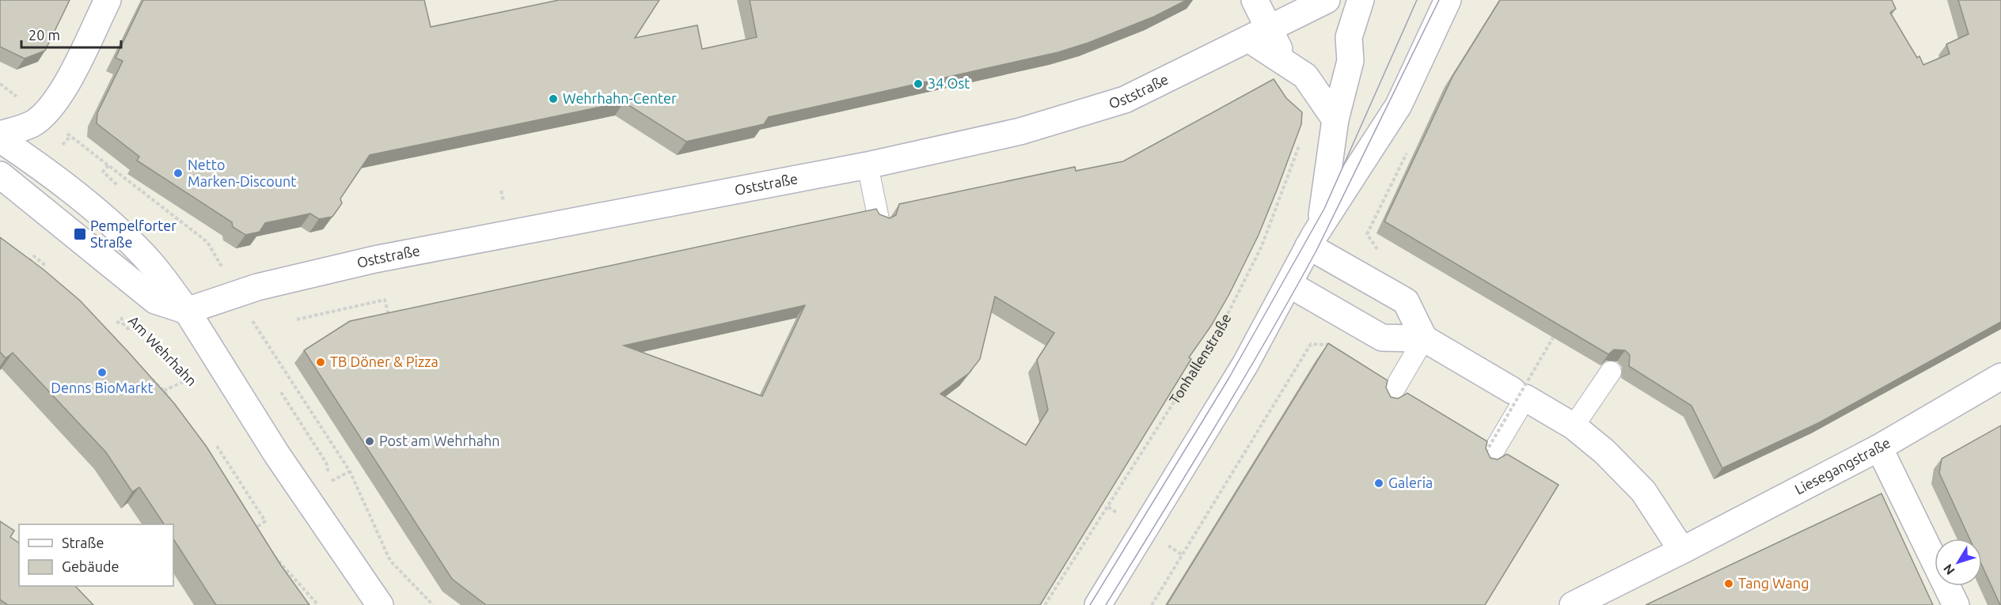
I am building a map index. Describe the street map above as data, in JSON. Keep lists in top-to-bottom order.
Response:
{
  "streets": {
    "street": ["Oststraße", "Am Wehrhahn", "Liesegangstraße"],
    "path": ["Tonhallenstraße"]
  },
  "crossings": [
    ["Oststraße", "Am Wehrhahn"]
  ],
  "places": {
    "other": [
      "34 Ost",
      "Wehrhahn-Center",
      "Netto Marken-Discount",
      "TB Döner & Pizza",
      "Denns BioMarkt",
      "Post am Wehrhahn",
      "Galeria",
      "Tang Wang"
    ],
    "transit": ["Pempelforter Straße"]
  },
  "legend": ["Straße", "Gebäude"],
  "scale_bar": "20 m",
  "north": "bottom left"
}
